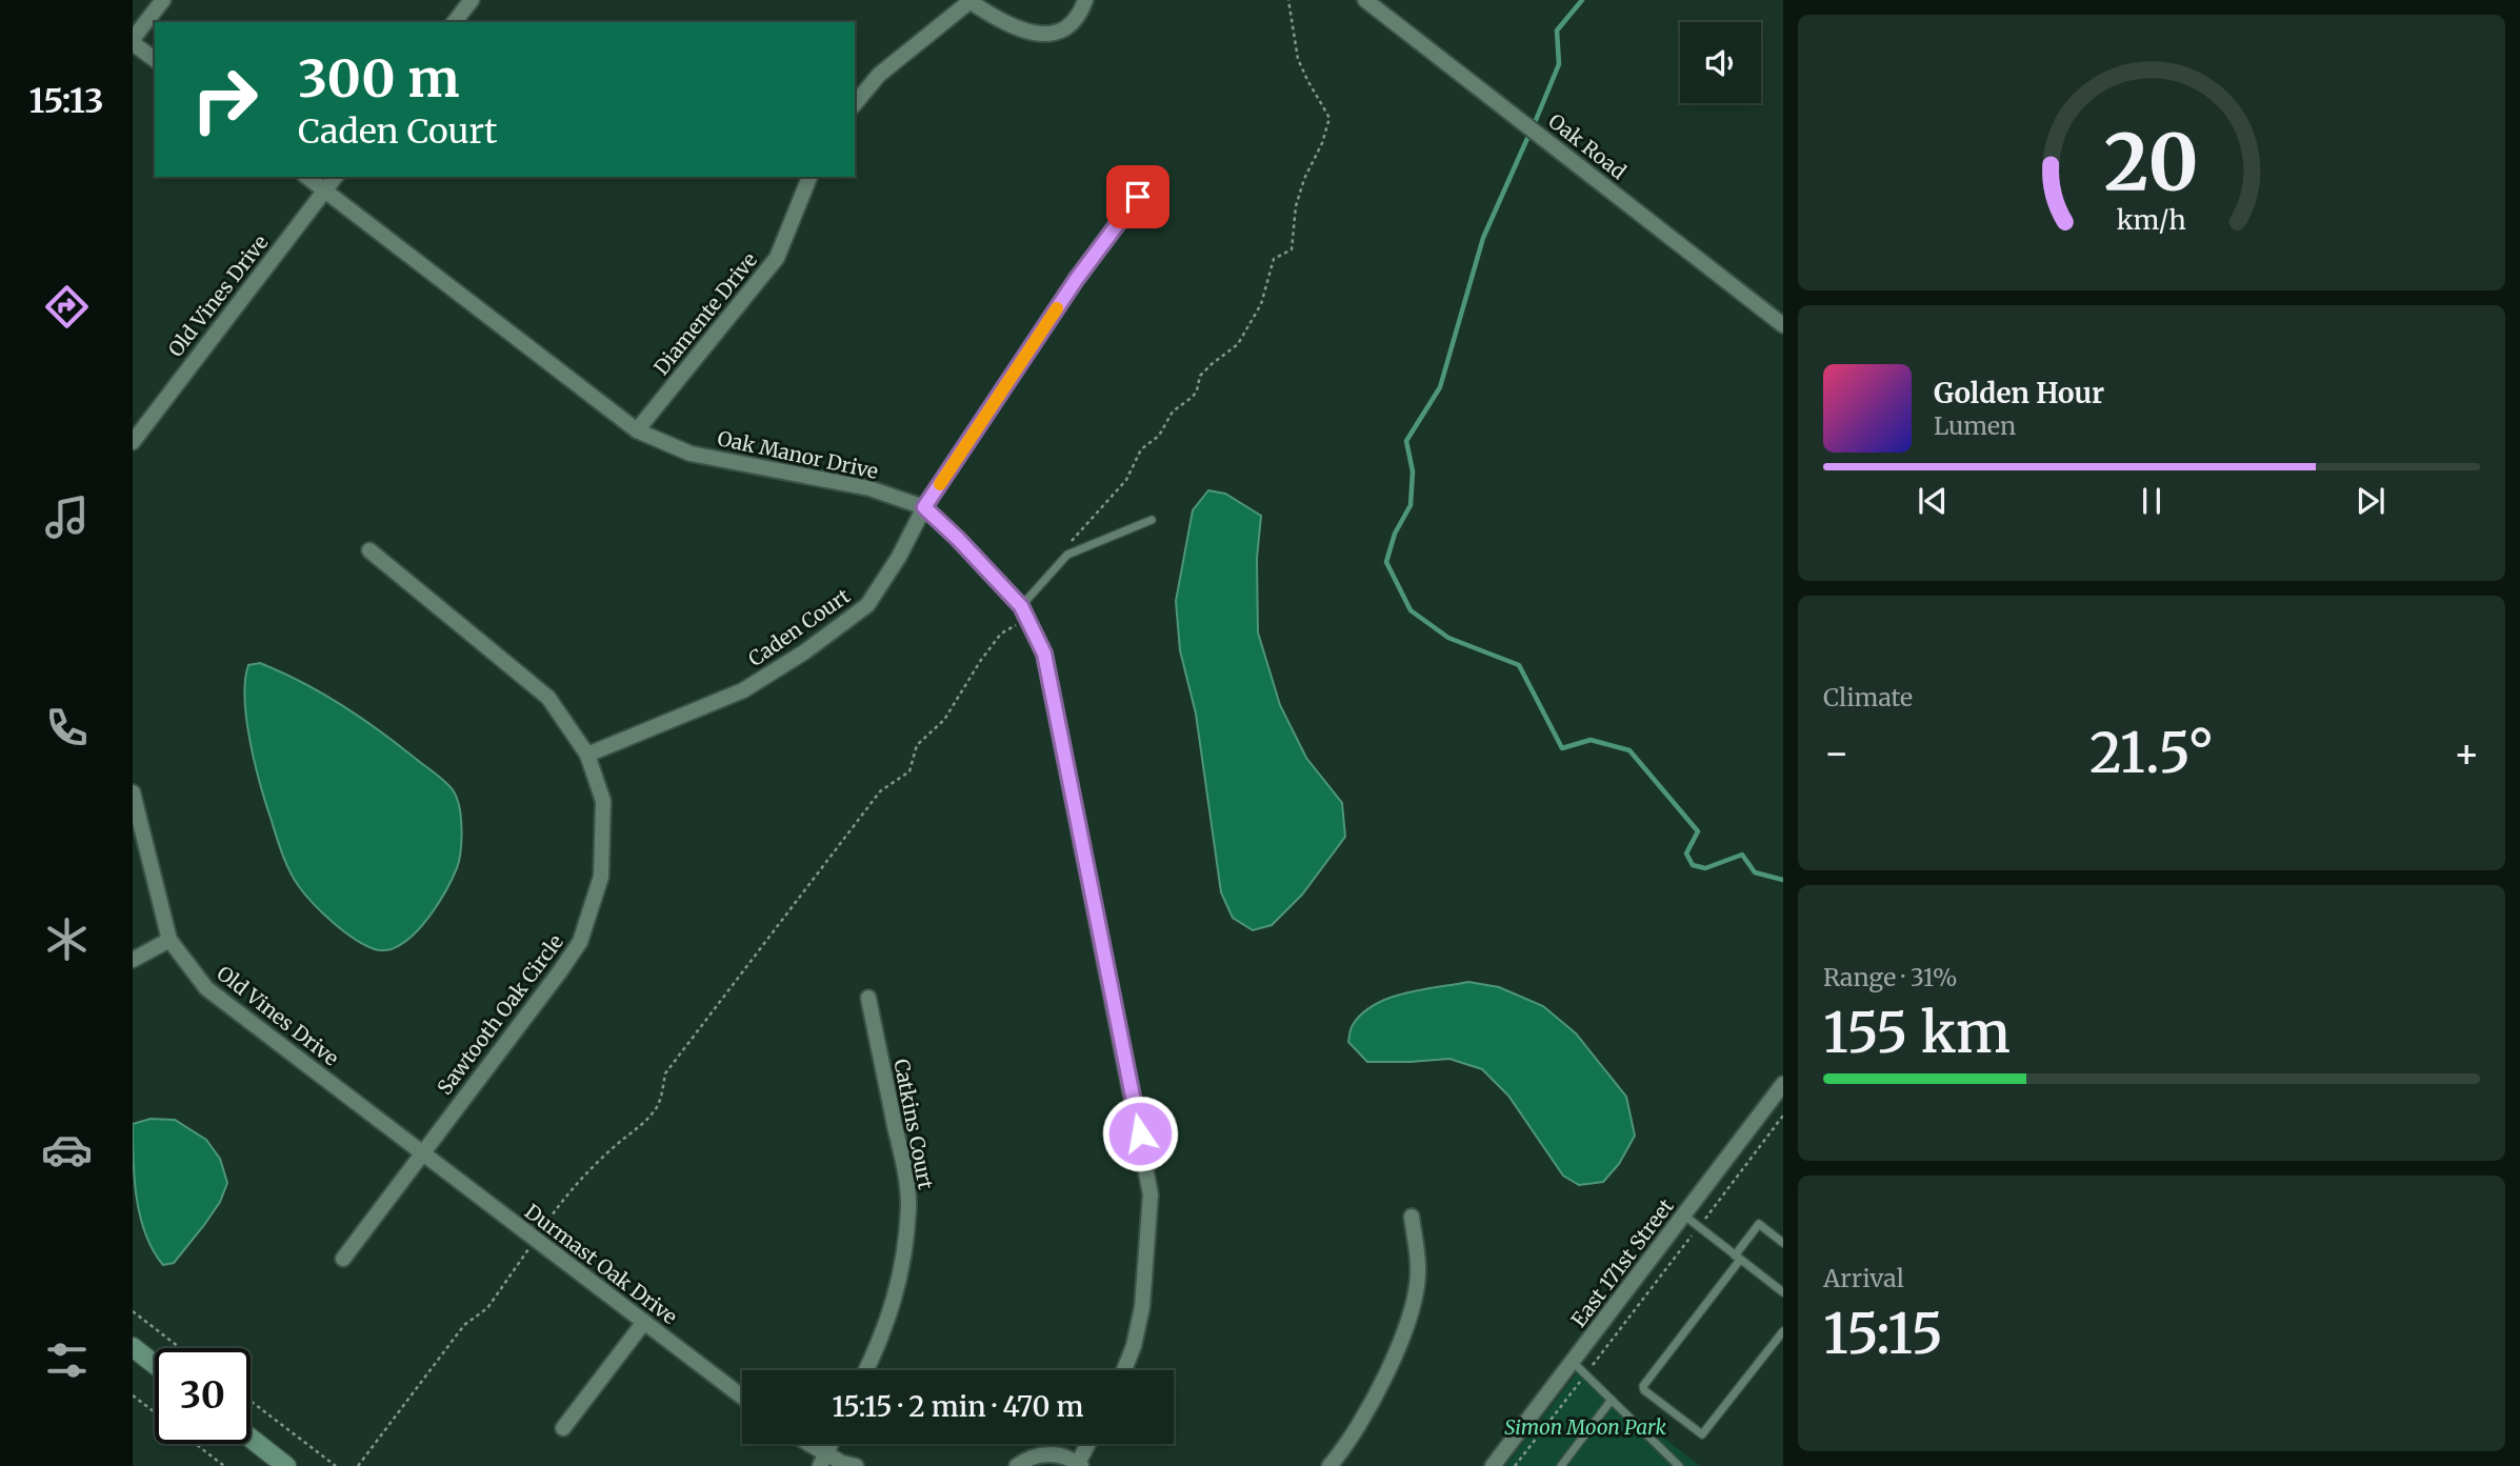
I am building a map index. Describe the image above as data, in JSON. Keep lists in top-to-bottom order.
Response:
{
  "streets": {
    "street": [
      "Oak Road",
      "Old Vines Drive",
      "Diamente Drive",
      "Oak Manor Drive",
      "Caden Court",
      "Sawtooth Oak Circle",
      "Catkins Court",
      "East 171st Street",
      "Durmast Oak Drive"
    ]
  },
  "crossings": [
    ["Old Vines Drive", "Oak Manor Drive"],
    ["Old Vines Drive", "Sawtooth Oak Circle"],
    ["Old Vines Drive", "Durmast Oak Drive"],
    ["Diamente Drive", "Oak Manor Drive"],
    ["Oak Manor Drive", "Caden Court"],
    ["Caden Court", "Sawtooth Oak Circle"],
    ["Sawtooth Oak Circle", "Durmast Oak Drive"]
  ],
  "parks": ["Simon Moon Park"],
  "page": {
    "tabs": "15:13",
    "turn": ["300 m", "Caden Court"],
    "song": ["Golden Hour", "Lumen"],
    "tile": [
      "Climate",
      ["Range · 31%", "155 km"],
      ["Arrival", "15:15"]
    ],
    "heat": ["−", "21.5°", "+"],
    "limit": "30",
    "trip": "15:15 · 2 min · 470 m",
    "gauge": ["20", "km/h"]
  }
}
